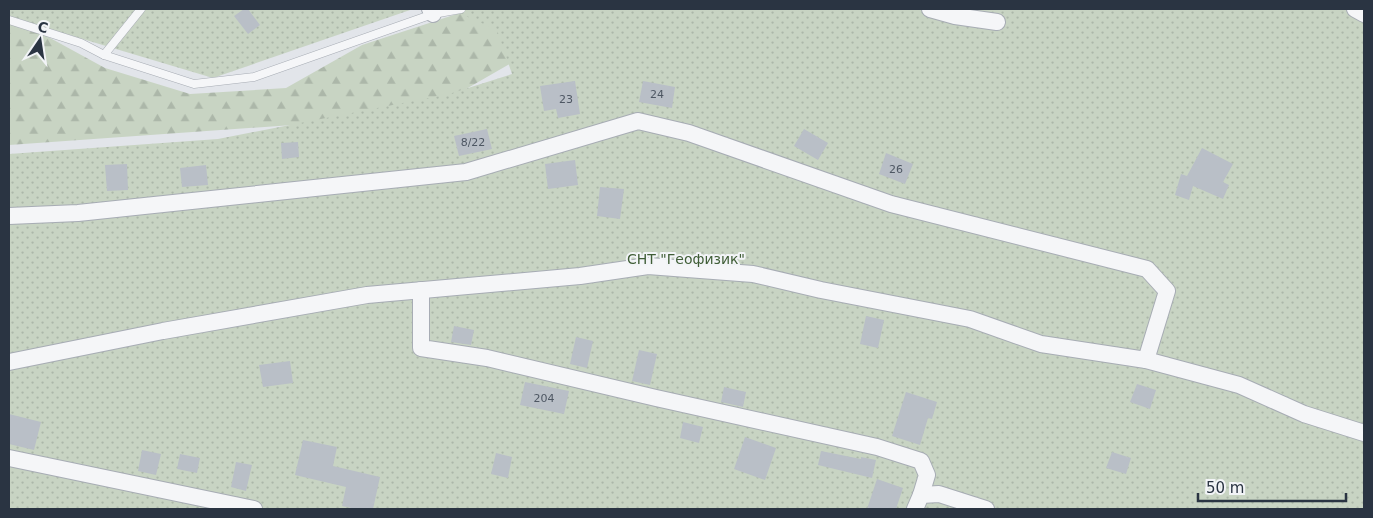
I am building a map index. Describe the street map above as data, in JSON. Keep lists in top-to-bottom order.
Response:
{
  "parks": ["СНТ \"Геофизик\""],
  "house_numbers": [
    "24",
    "23",
    "8/22",
    "26",
    "204"
  ],
  "scale_bar": "50 m",
  "north": "top"
}
